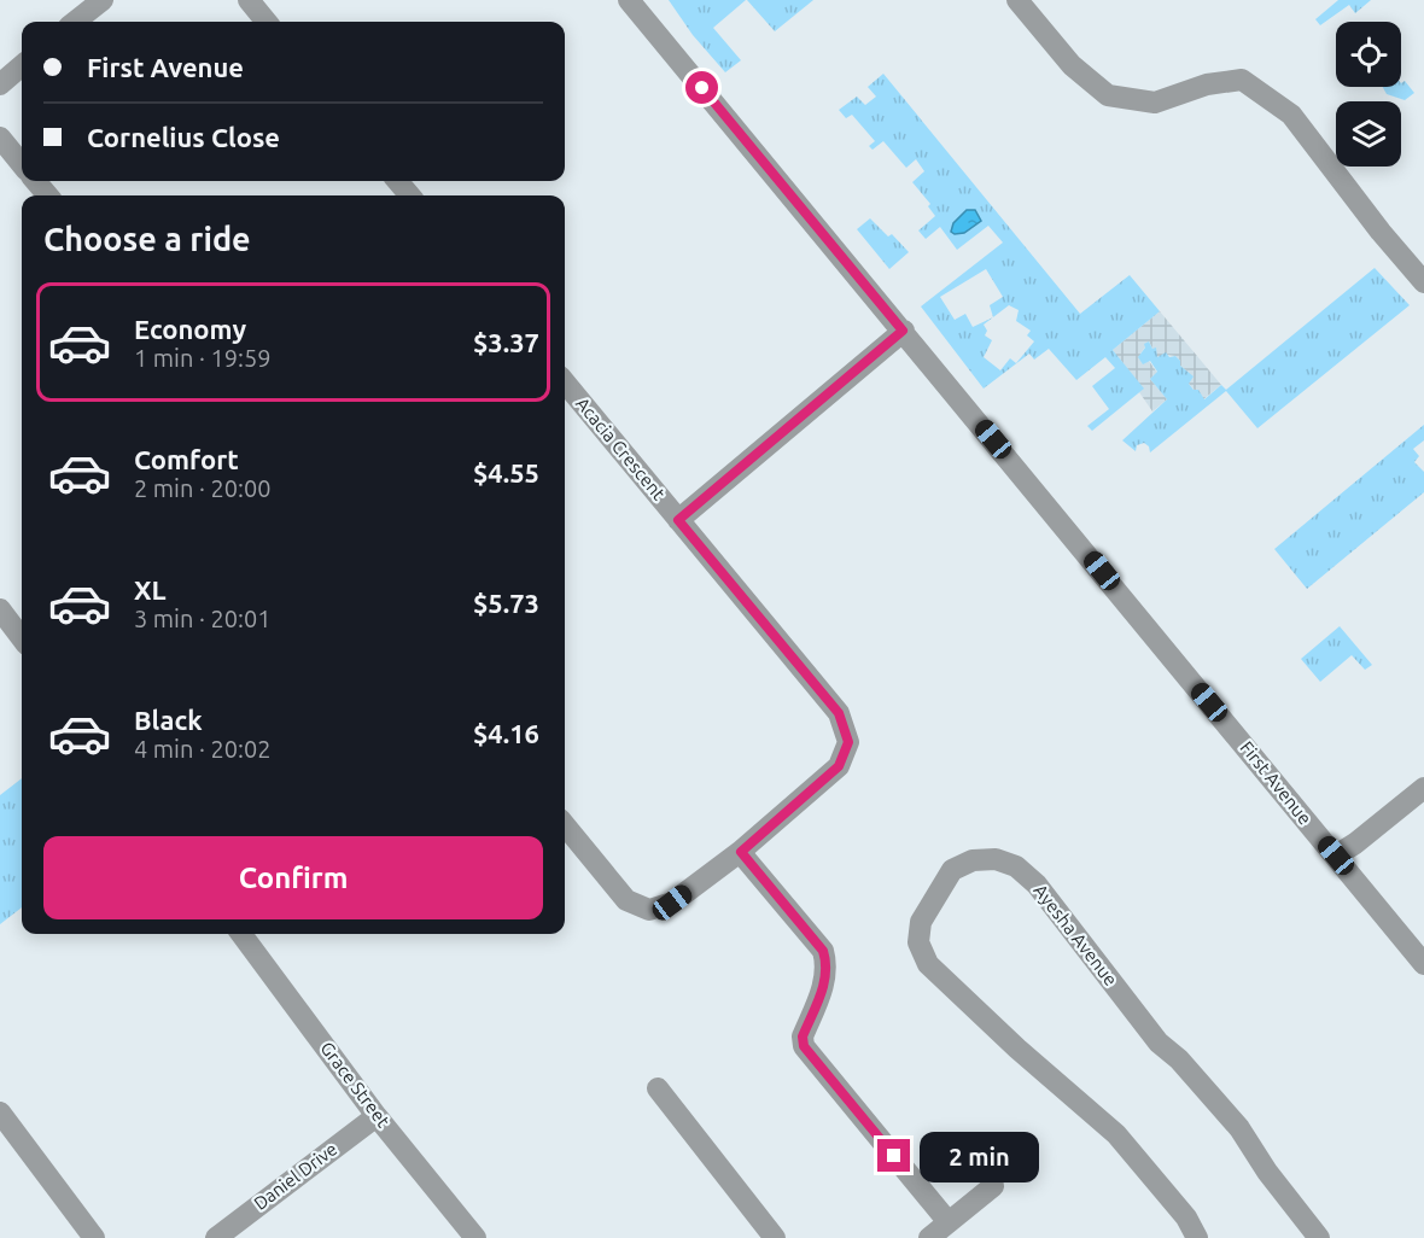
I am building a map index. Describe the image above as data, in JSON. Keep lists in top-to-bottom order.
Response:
{
  "streets": {
    "street": [
      "Acacia Crescent",
      "First Avenue",
      "Ayesha Avenue",
      "Grace Street",
      "Daniel Drive"
    ]
  },
  "crossings": [
    ["Grace Street", "Daniel Drive"]
  ],
  "page": {
    "banner": ["First Avenue", "Cornelius Close"],
    "heading": "Choose a ride",
    "list": [
      {
        "name": "Economy",
        "note": "1 min · 19:59",
        "value": "$3.37"
      },
      {
        "name": "Comfort",
        "note": "2 min · 20:00",
        "value": "$4.55"
      },
      {
        "name": "XL",
        "note": "3 min · 20:01",
        "value": "$5.73"
      },
      {
        "name": "Black",
        "note": "4 min · 20:02",
        "value": "$4.16"
      }
    ],
    "buttons": "Confirm",
    "bubble": "2 min"
  }
}
